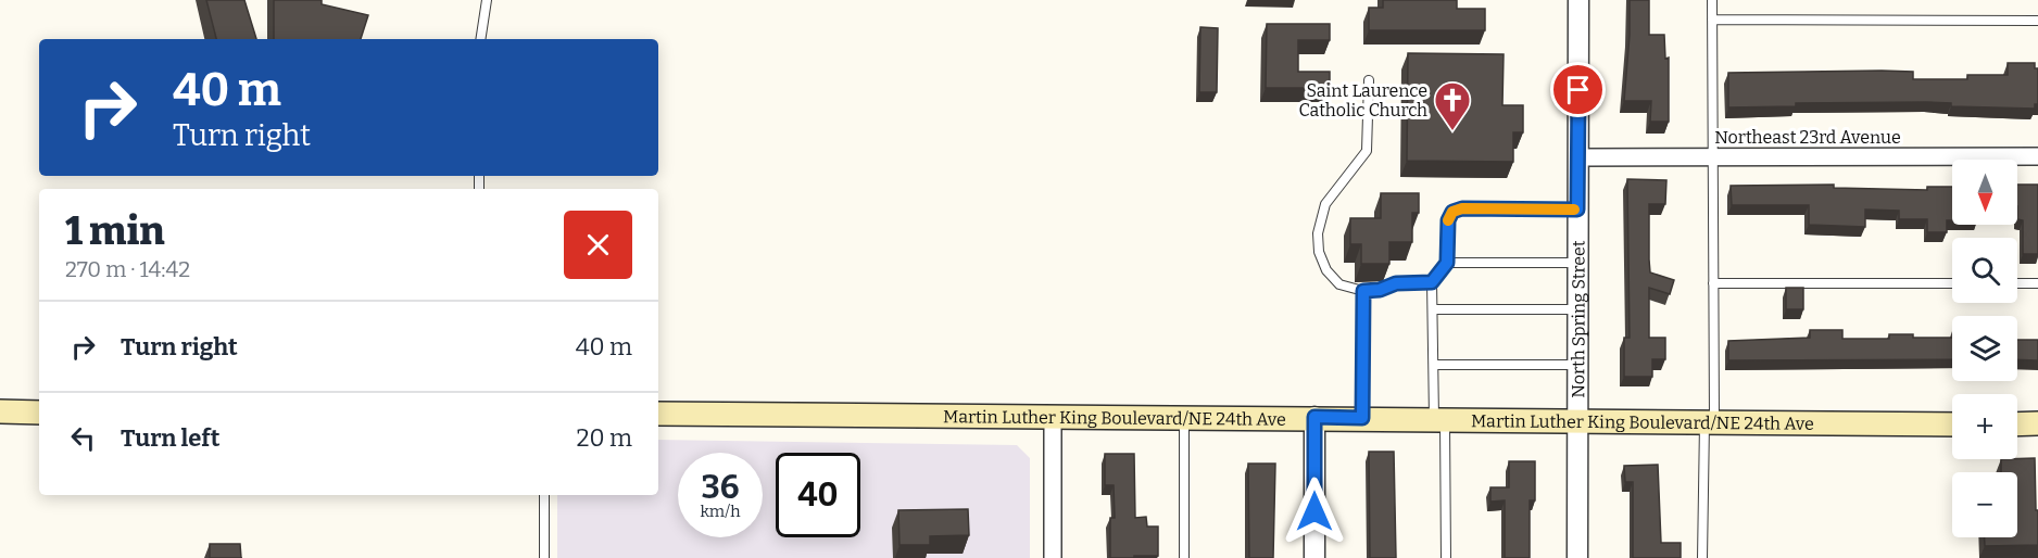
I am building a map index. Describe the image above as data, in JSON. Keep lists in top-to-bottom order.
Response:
{
  "streets": {
    "main road": ["Martin Luther King Boulevard/NE 24th Ave"],
    "street": ["Northeast 23rd Avenue", "North Spring Street"]
  },
  "crossings": [
    ["Northeast 23rd Avenue", "North Spring Street"],
    ["North Spring Street", "Martin Luther King Boulevard/NE 24th Ave"]
  ],
  "places": {
    "church": ["Saint Laurence Catholic Church"]
  },
  "north": "bottom",
  "page": {
    "turn": ["40 m", "Turn right"],
    "map_buttons": ["+", "−"],
    "heading": ["1 min", "270 m · 14:42"],
    "list": [
      {
        "name": "Turn right",
        "value": "40 m"
      },
      {
        "name": "Turn left",
        "value": "20 m"
      }
    ],
    "speed": "36 km/h",
    "limit": "40"
  }
}
